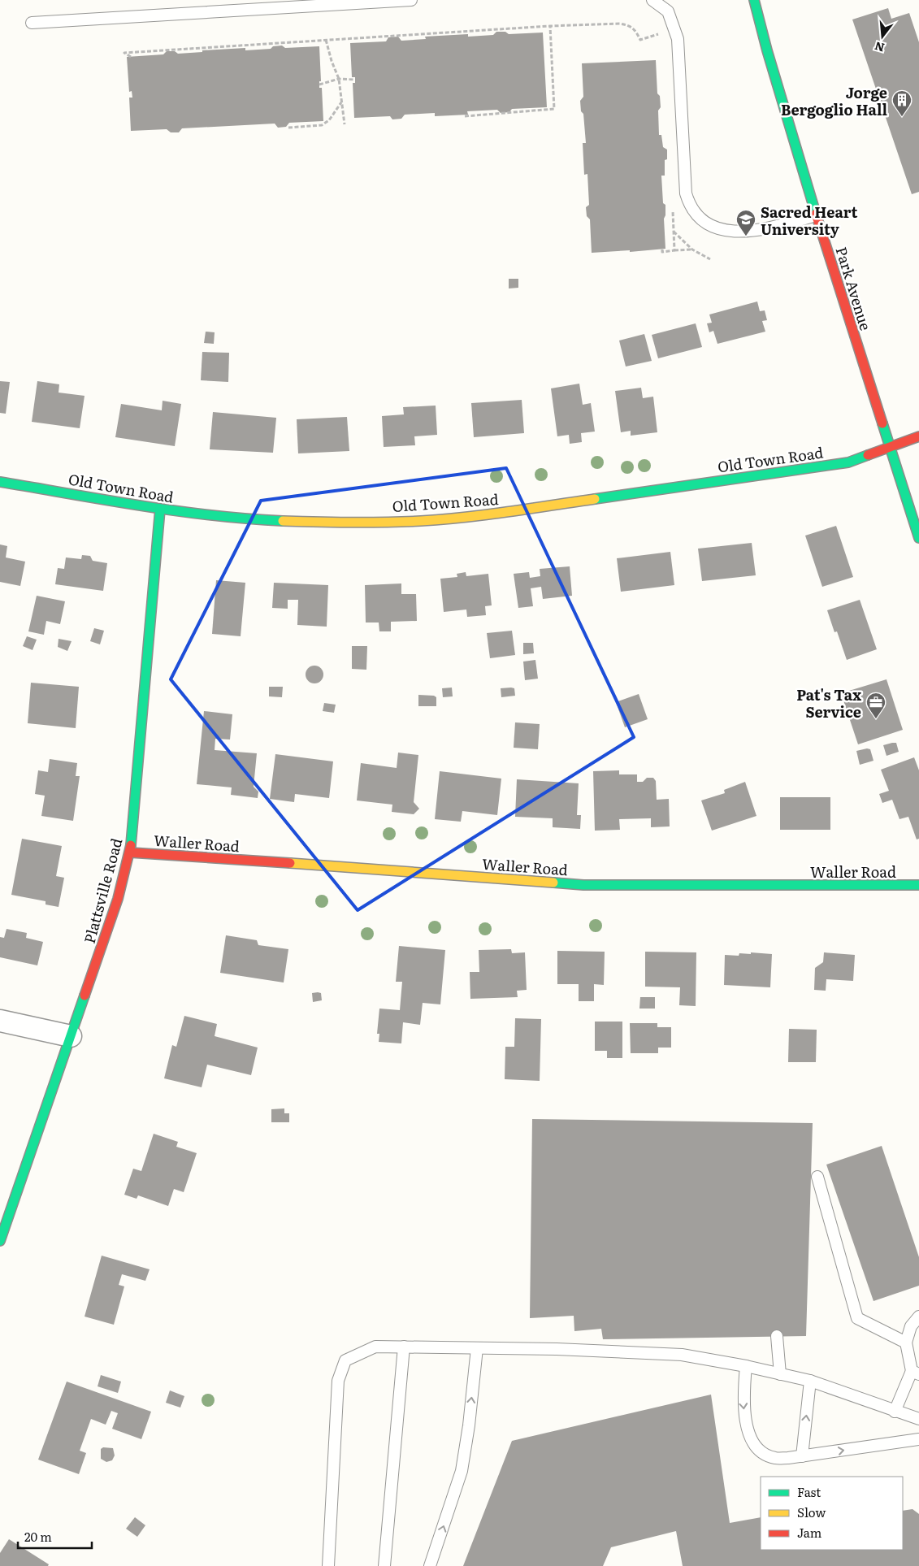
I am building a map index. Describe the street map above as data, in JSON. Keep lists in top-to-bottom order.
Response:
{
  "streets": {
    "street": [
      "Park Avenue",
      "Old Town Road",
      "Waller Road",
      "Plattsville Road"
    ]
  },
  "crossings": [
    ["Park Avenue", "Old Town Road"],
    ["Old Town Road", "Plattsville Road"],
    ["Waller Road", "Plattsville Road"]
  ],
  "places": {
    "building": ["Jorge Bergoglio Hall"],
    "school or university": ["Sacred Heart University"],
    "office": ["Pat's Tax Service"]
  },
  "legend": ["Fast", "Slow", "Jam"],
  "scale_bar": "20 m",
  "north": "bottom"
}
